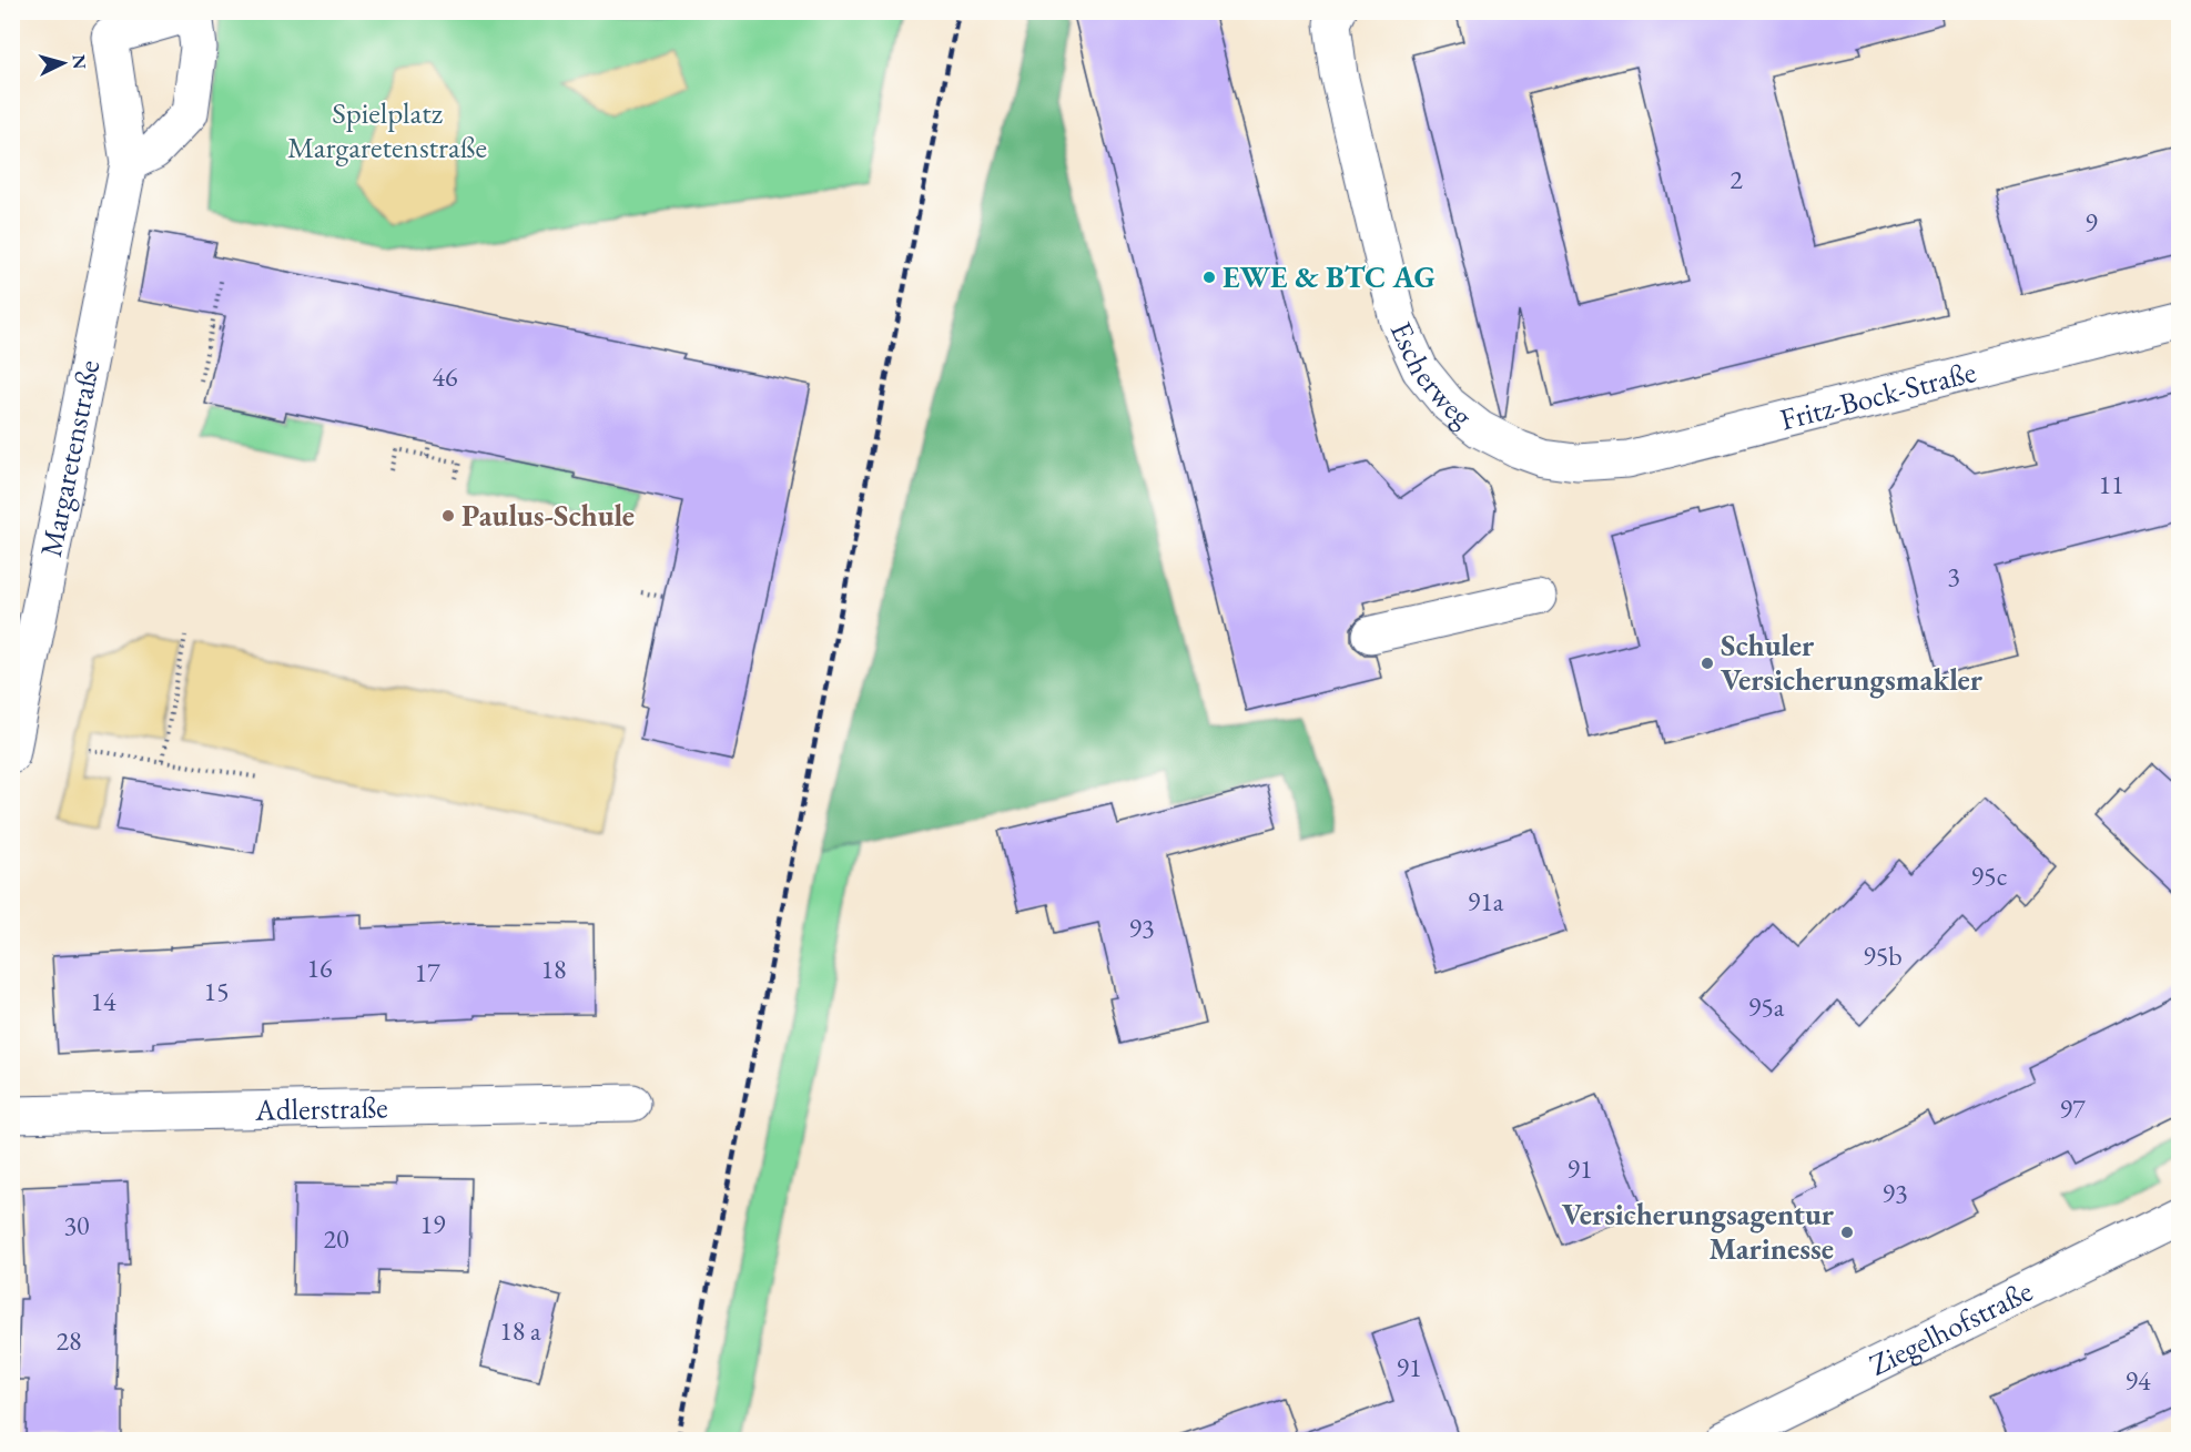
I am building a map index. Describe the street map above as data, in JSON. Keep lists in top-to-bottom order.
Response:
{
  "streets": {
    "street": [
      "Escherweg",
      "Fritz-Bock-Straße",
      "Margaretenstraße",
      "Adlerstraße",
      "Ziegelhofstraße"
    ]
  },
  "crossings": [
    ["Escherweg", "Fritz-Bock-Straße"]
  ],
  "parks": ["Spielplatz Margaretenstraße"],
  "places": [
    "EWE & BTC AG",
    "Paulus-Schule",
    "Schuler Versicherungsmakler",
    "Versicherungsagentur Marinesse"
  ],
  "house_numbers": [
    "2",
    "9",
    "46",
    "11",
    "3",
    "95c",
    "91a",
    "93",
    "95b",
    "16",
    "18",
    "17",
    "15",
    "14",
    "95a",
    "97",
    "91",
    "93",
    "19",
    "30",
    "20",
    "18 a",
    "28",
    "91",
    "94"
  ],
  "north": "right"
}
